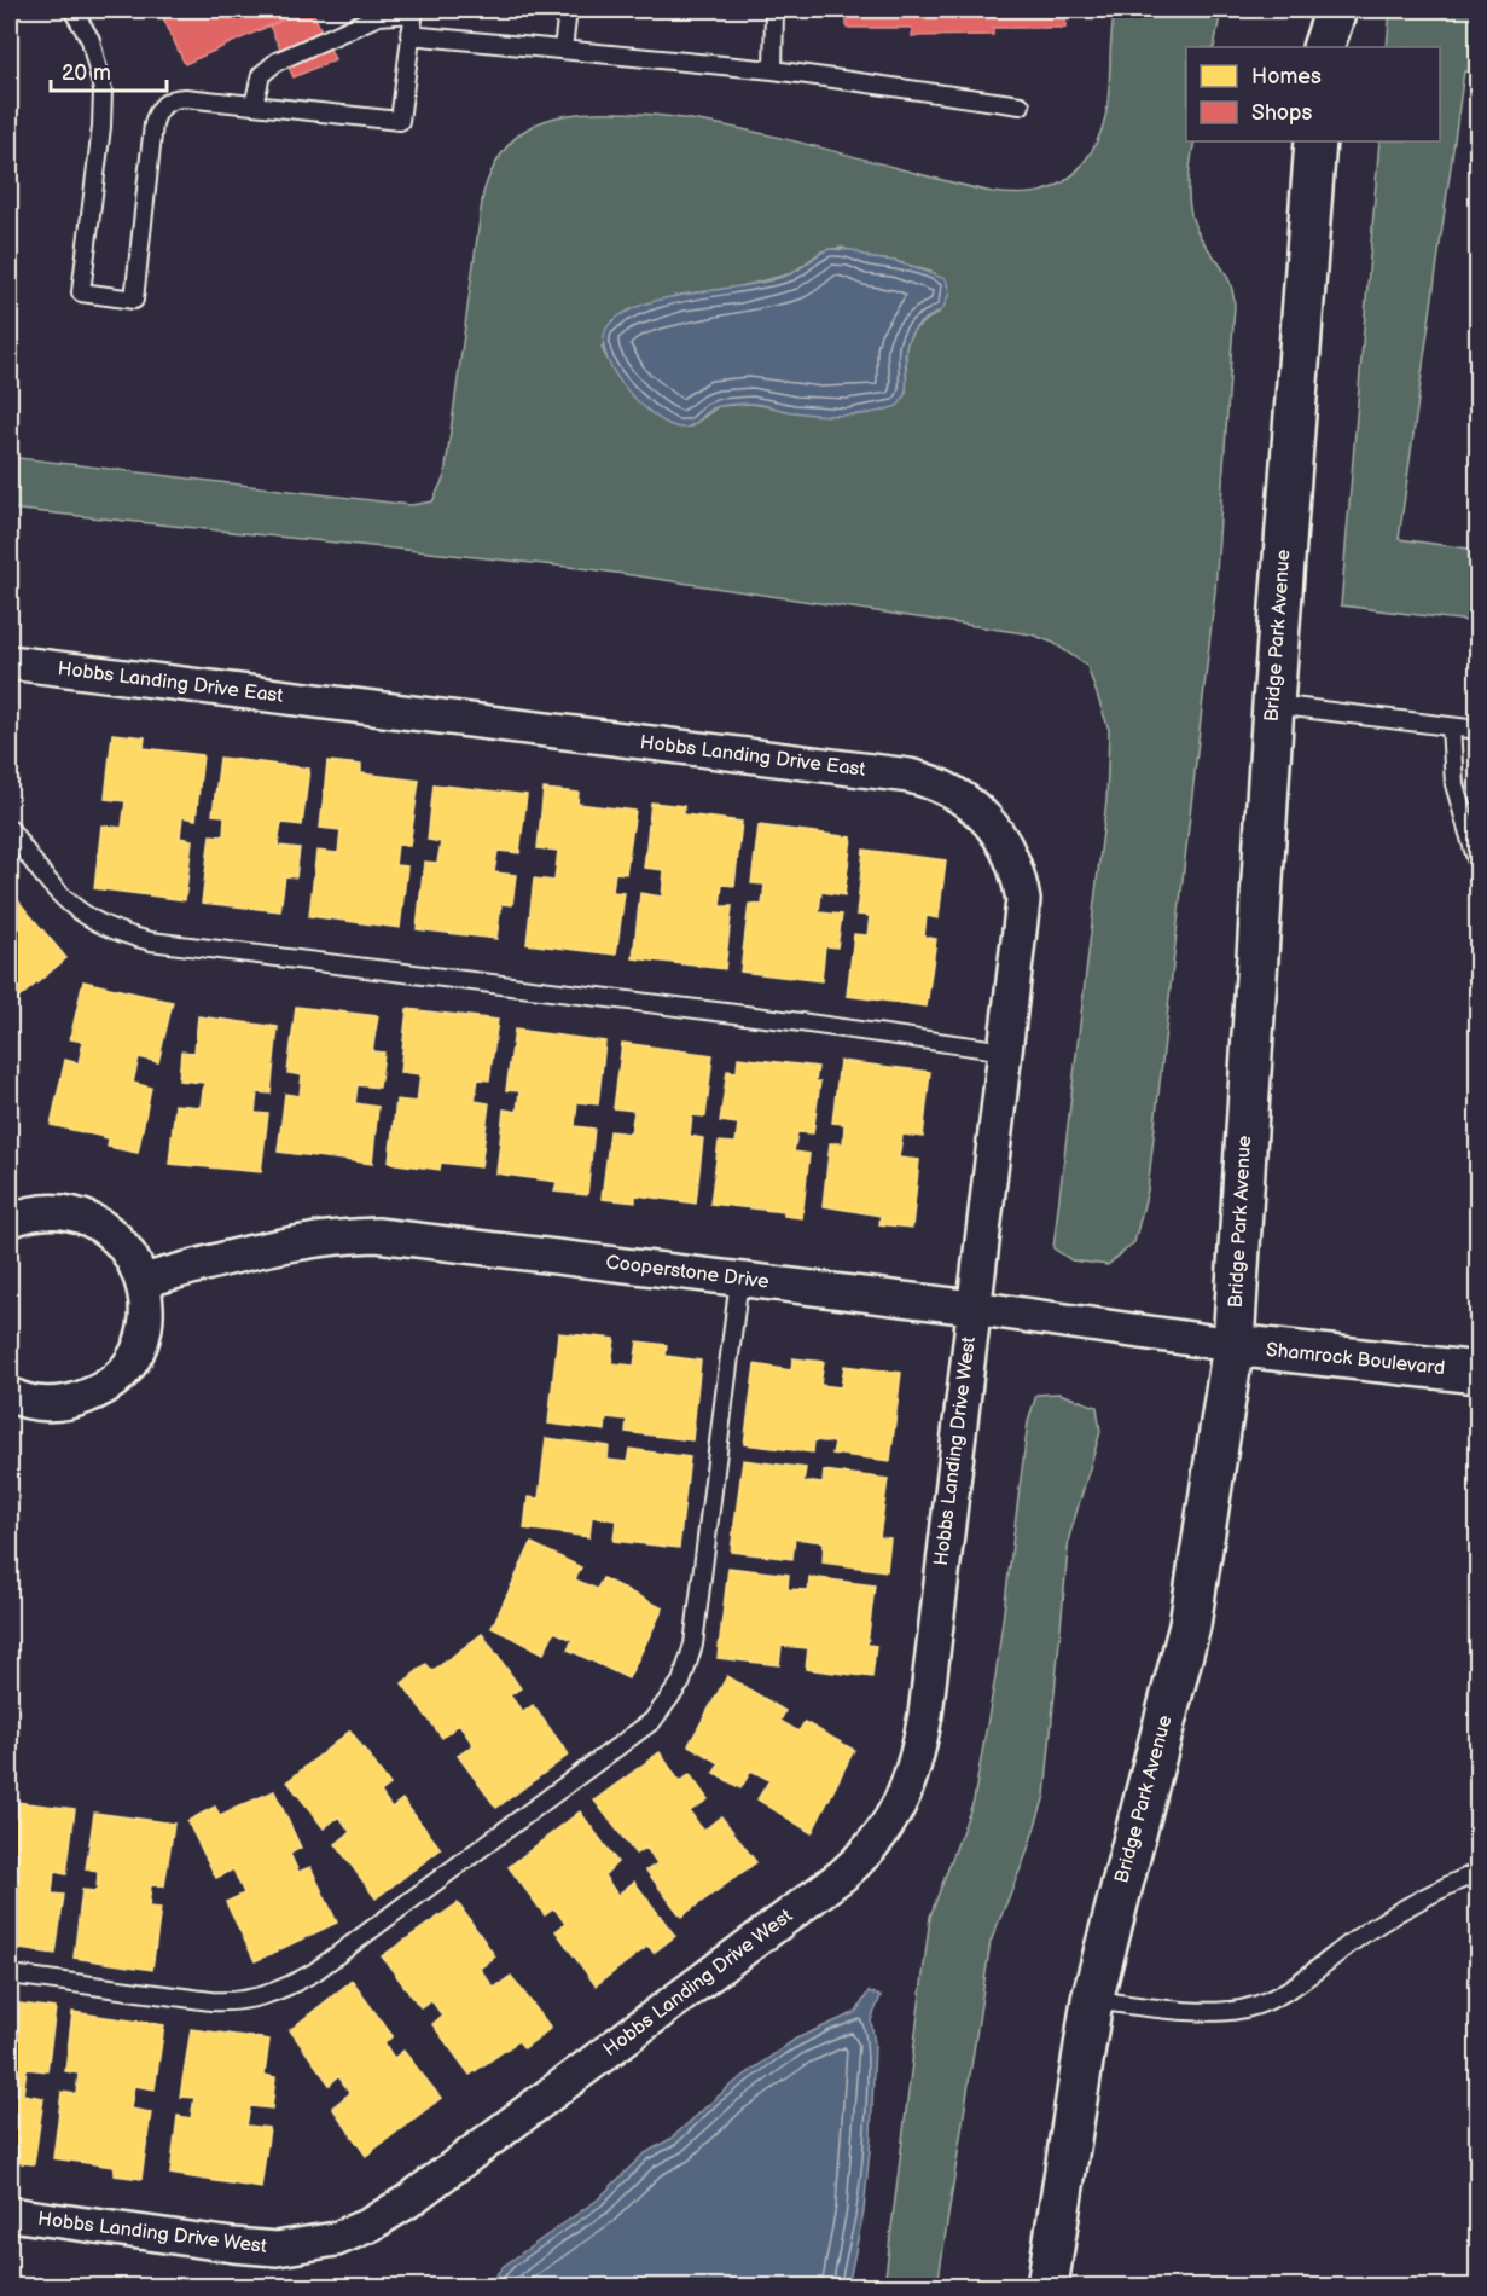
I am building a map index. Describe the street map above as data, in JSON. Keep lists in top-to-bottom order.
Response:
{
  "streets": {
    "street": [
      "Bridge Park Avenue",
      "Hobbs Landing Drive East",
      "Cooperstone Drive",
      "Shamrock Boulevard",
      "Hobbs Landing Drive West"
    ]
  },
  "crossings": [
    ["Bridge Park Avenue", "Cooperstone Drive"],
    ["Bridge Park Avenue", "Shamrock Boulevard"],
    ["Hobbs Landing Drive East", "Cooperstone Drive"],
    ["Hobbs Landing Drive East", "Hobbs Landing Drive West"],
    ["Cooperstone Drive", "Shamrock Boulevard"],
    ["Cooperstone Drive", "Hobbs Landing Drive West"]
  ],
  "legend": ["Homes", "Shops"],
  "scale_bar": "20 m"
}
